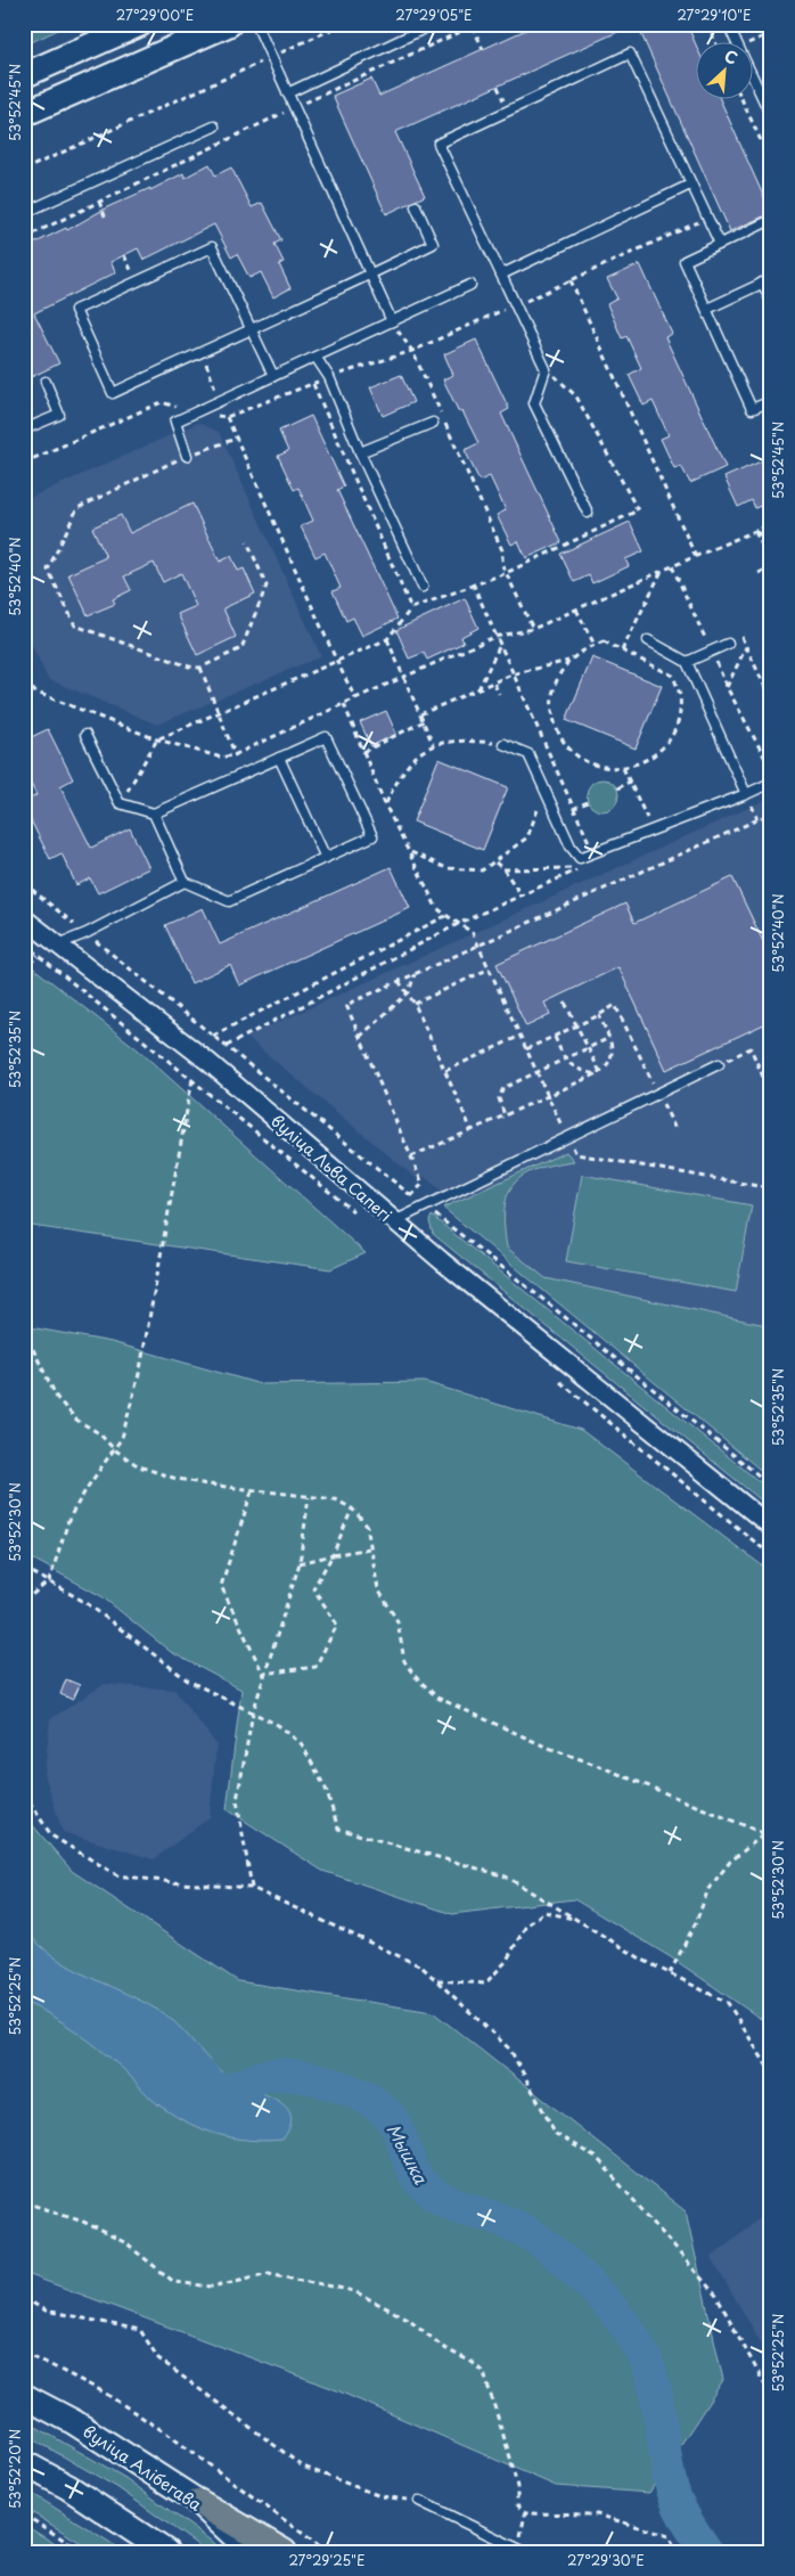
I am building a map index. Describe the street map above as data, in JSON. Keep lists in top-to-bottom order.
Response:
{
  "streets": {
    "main road": ["вуліца Алібегава"],
    "street": ["вуліца Льва Сапегі"]
  },
  "water": ["Мышка"],
  "north": "top right",
  "coordinates": [
    "27°29'00\"E",
    "27°29'05\"E",
    "27°29'10\"E",
    "53°52'45\"N",
    "53°52'40\"N",
    "53°52'35\"N",
    "53°52'30\"N",
    "53°52'25\"N",
    "53°52'20\"N",
    "27°29'25\"E",
    "27°29'30\"E"
  ]
}
